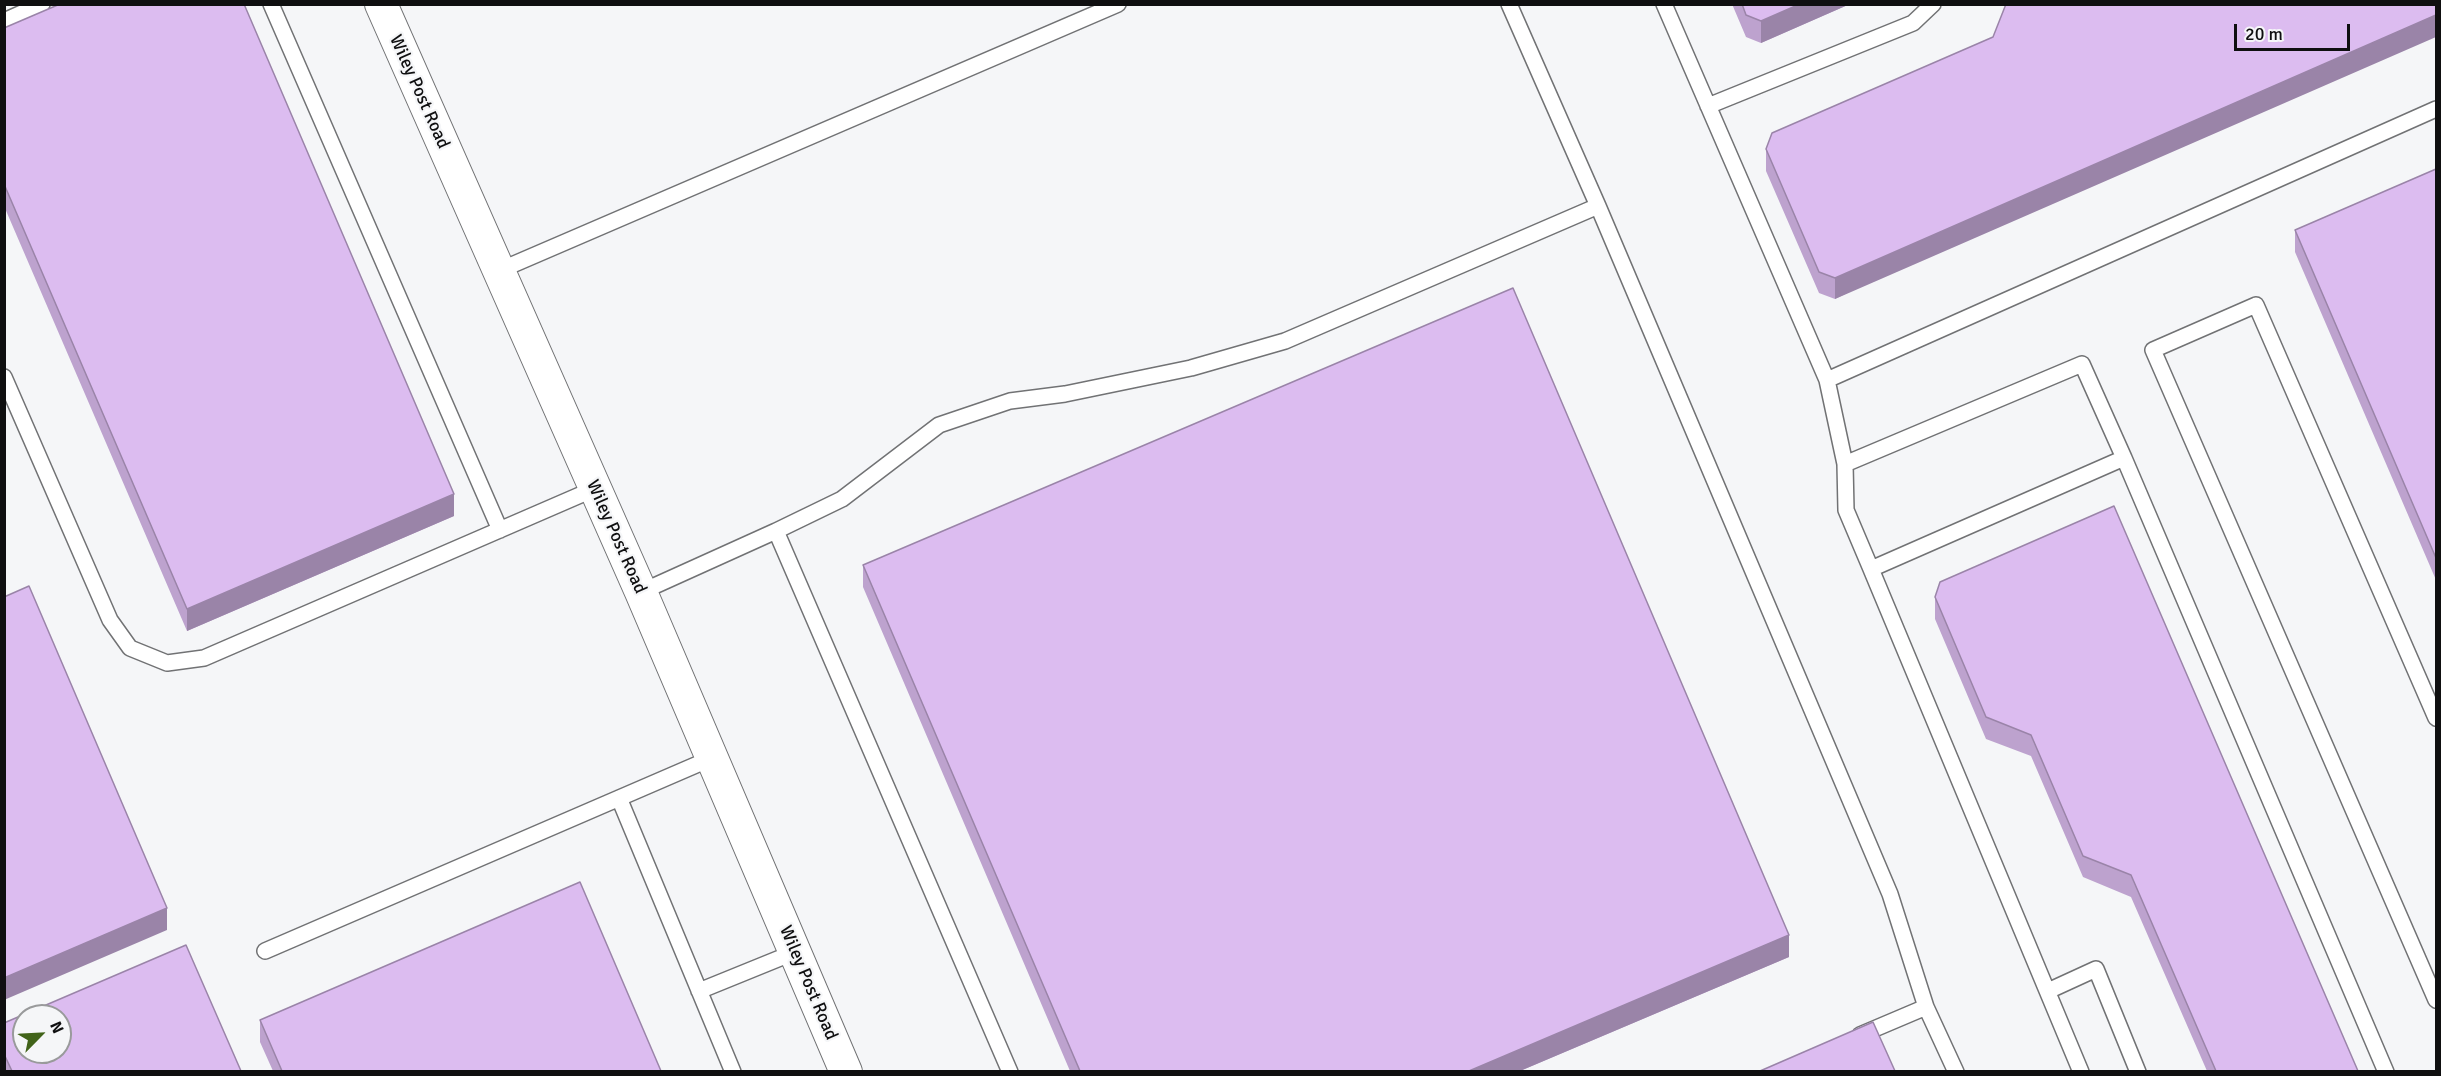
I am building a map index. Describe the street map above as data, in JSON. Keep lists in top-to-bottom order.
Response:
{
  "streets": {
    "street": ["Wiley Post Road"]
  },
  "scale_bar": "20 m",
  "north": "top right"
}
